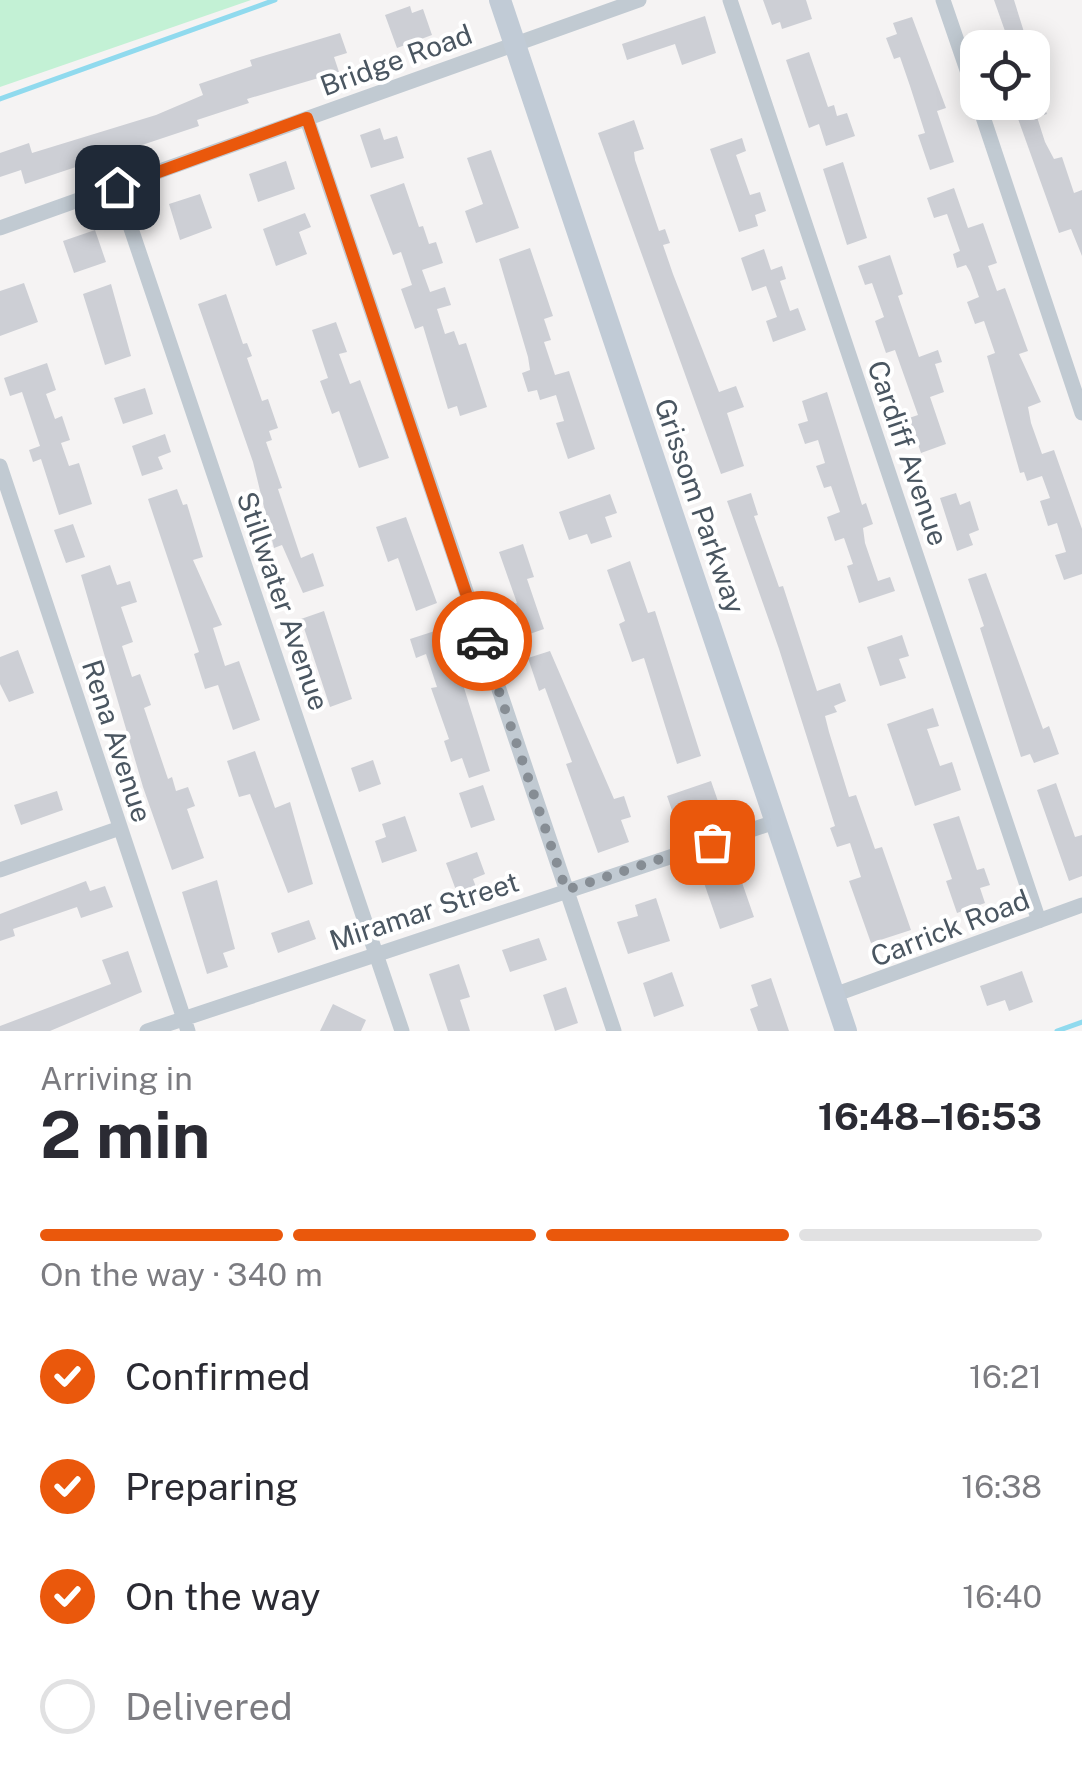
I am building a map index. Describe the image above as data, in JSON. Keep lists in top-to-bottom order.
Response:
{
  "streets": {
    "main road": ["Grissom Parkway"],
    "street": [
      "Bridge Road",
      "Cardiff Avenue",
      "Stillwater Avenue",
      "Rena Avenue",
      "Miramar Street",
      "Carrick Road"
    ]
  },
  "crossings": [
    ["Bridge Road", "Grissom Parkway"],
    ["Bridge Road", "Stillwater Avenue"],
    ["Cardiff Avenue", "Carrick Road"],
    ["Grissom Parkway", "Miramar Street"],
    ["Grissom Parkway", "Carrick Road"],
    ["Stillwater Avenue", "Miramar Street"],
    ["Rena Avenue", "Miramar Street"]
  ],
  "page": {
    "heading": ["2 min", "Arriving in", "16:48–16:53"],
    "bar": "On the way · 340 m",
    "list": [
      ["Confirmed", "16:21"],
      ["Preparing", "16:38"],
      ["On the way", "16:40"],
      "Delivered"
    ]
  }
}
